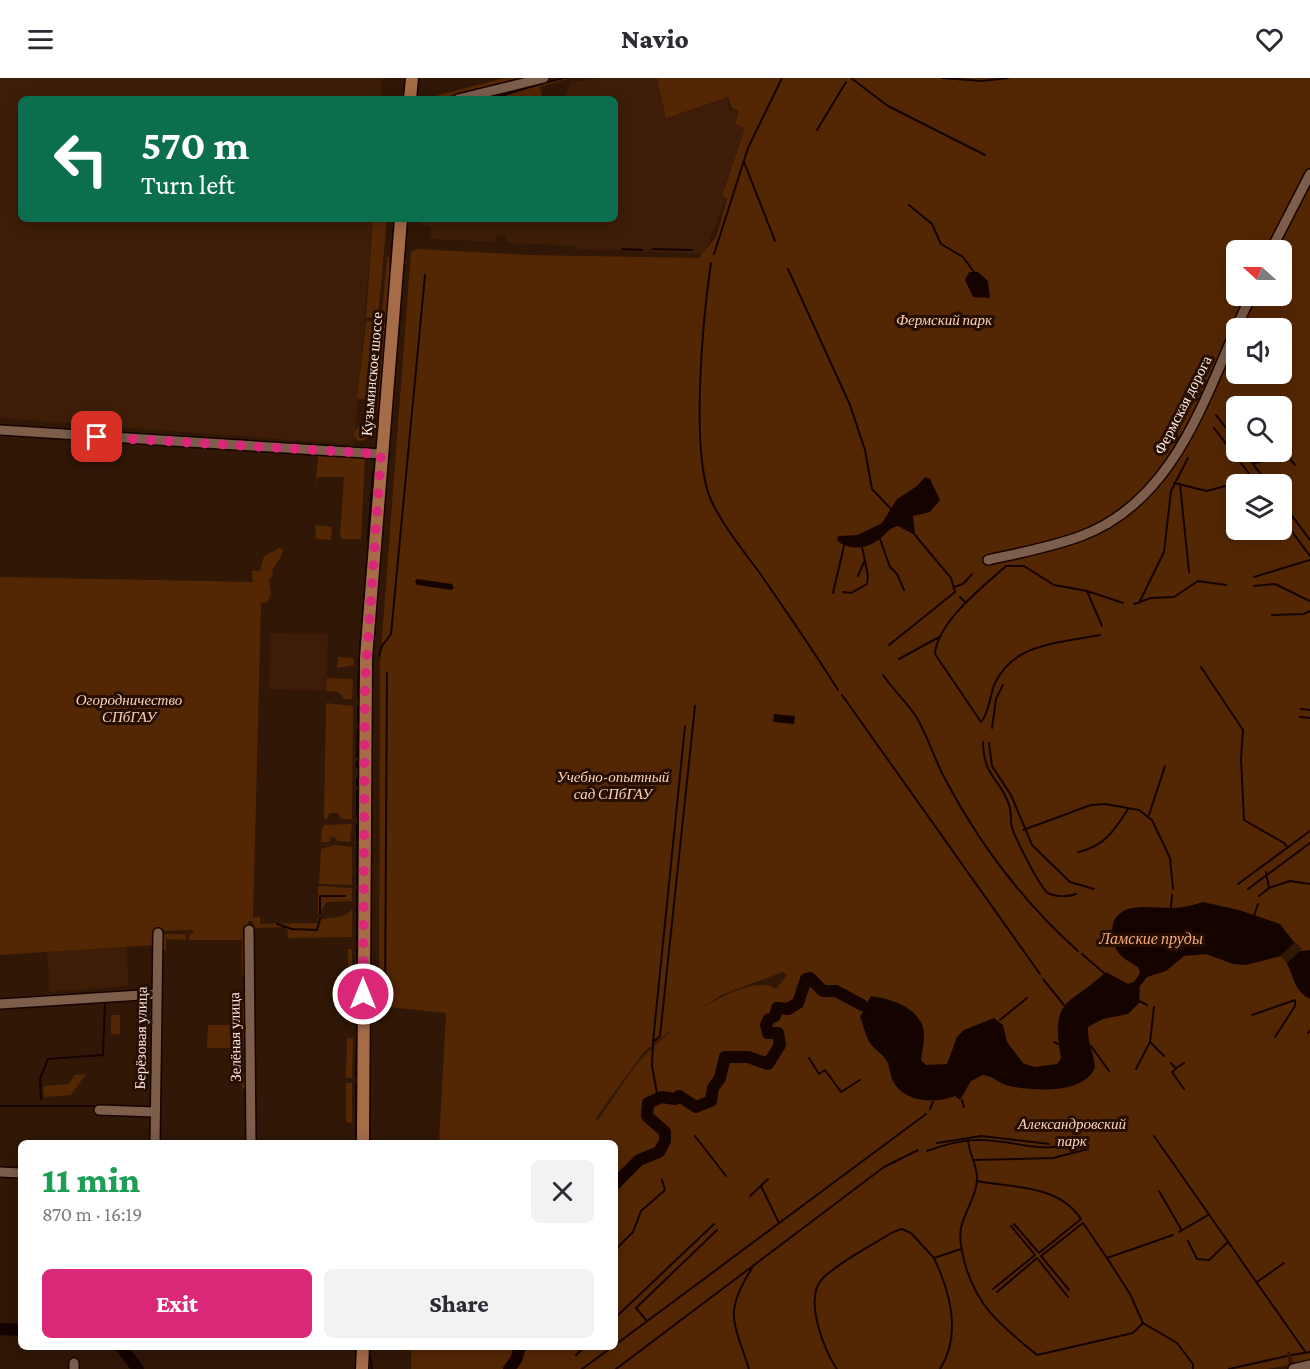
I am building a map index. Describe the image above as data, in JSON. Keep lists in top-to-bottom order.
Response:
{
  "streets": {
    "main road": ["Кузьминское шоссе"],
    "street": ["Фермская дорога", "Зелёная улица", "Берёзовая улица"]
  },
  "water": ["Ламские пруды"],
  "parks": [
    "Фермский парк",
    "Огородничество СПбГАУ",
    "Учебно-опытный сад СПбГАУ",
    "Александровский парк"
  ],
  "north": "left",
  "page": {
    "header": "Navio",
    "turn": ["570 m", "Turn left"],
    "heading": ["11 min", "870 m · 16:19"],
    "buttons": ["Exit", "Share"]
  }
}
